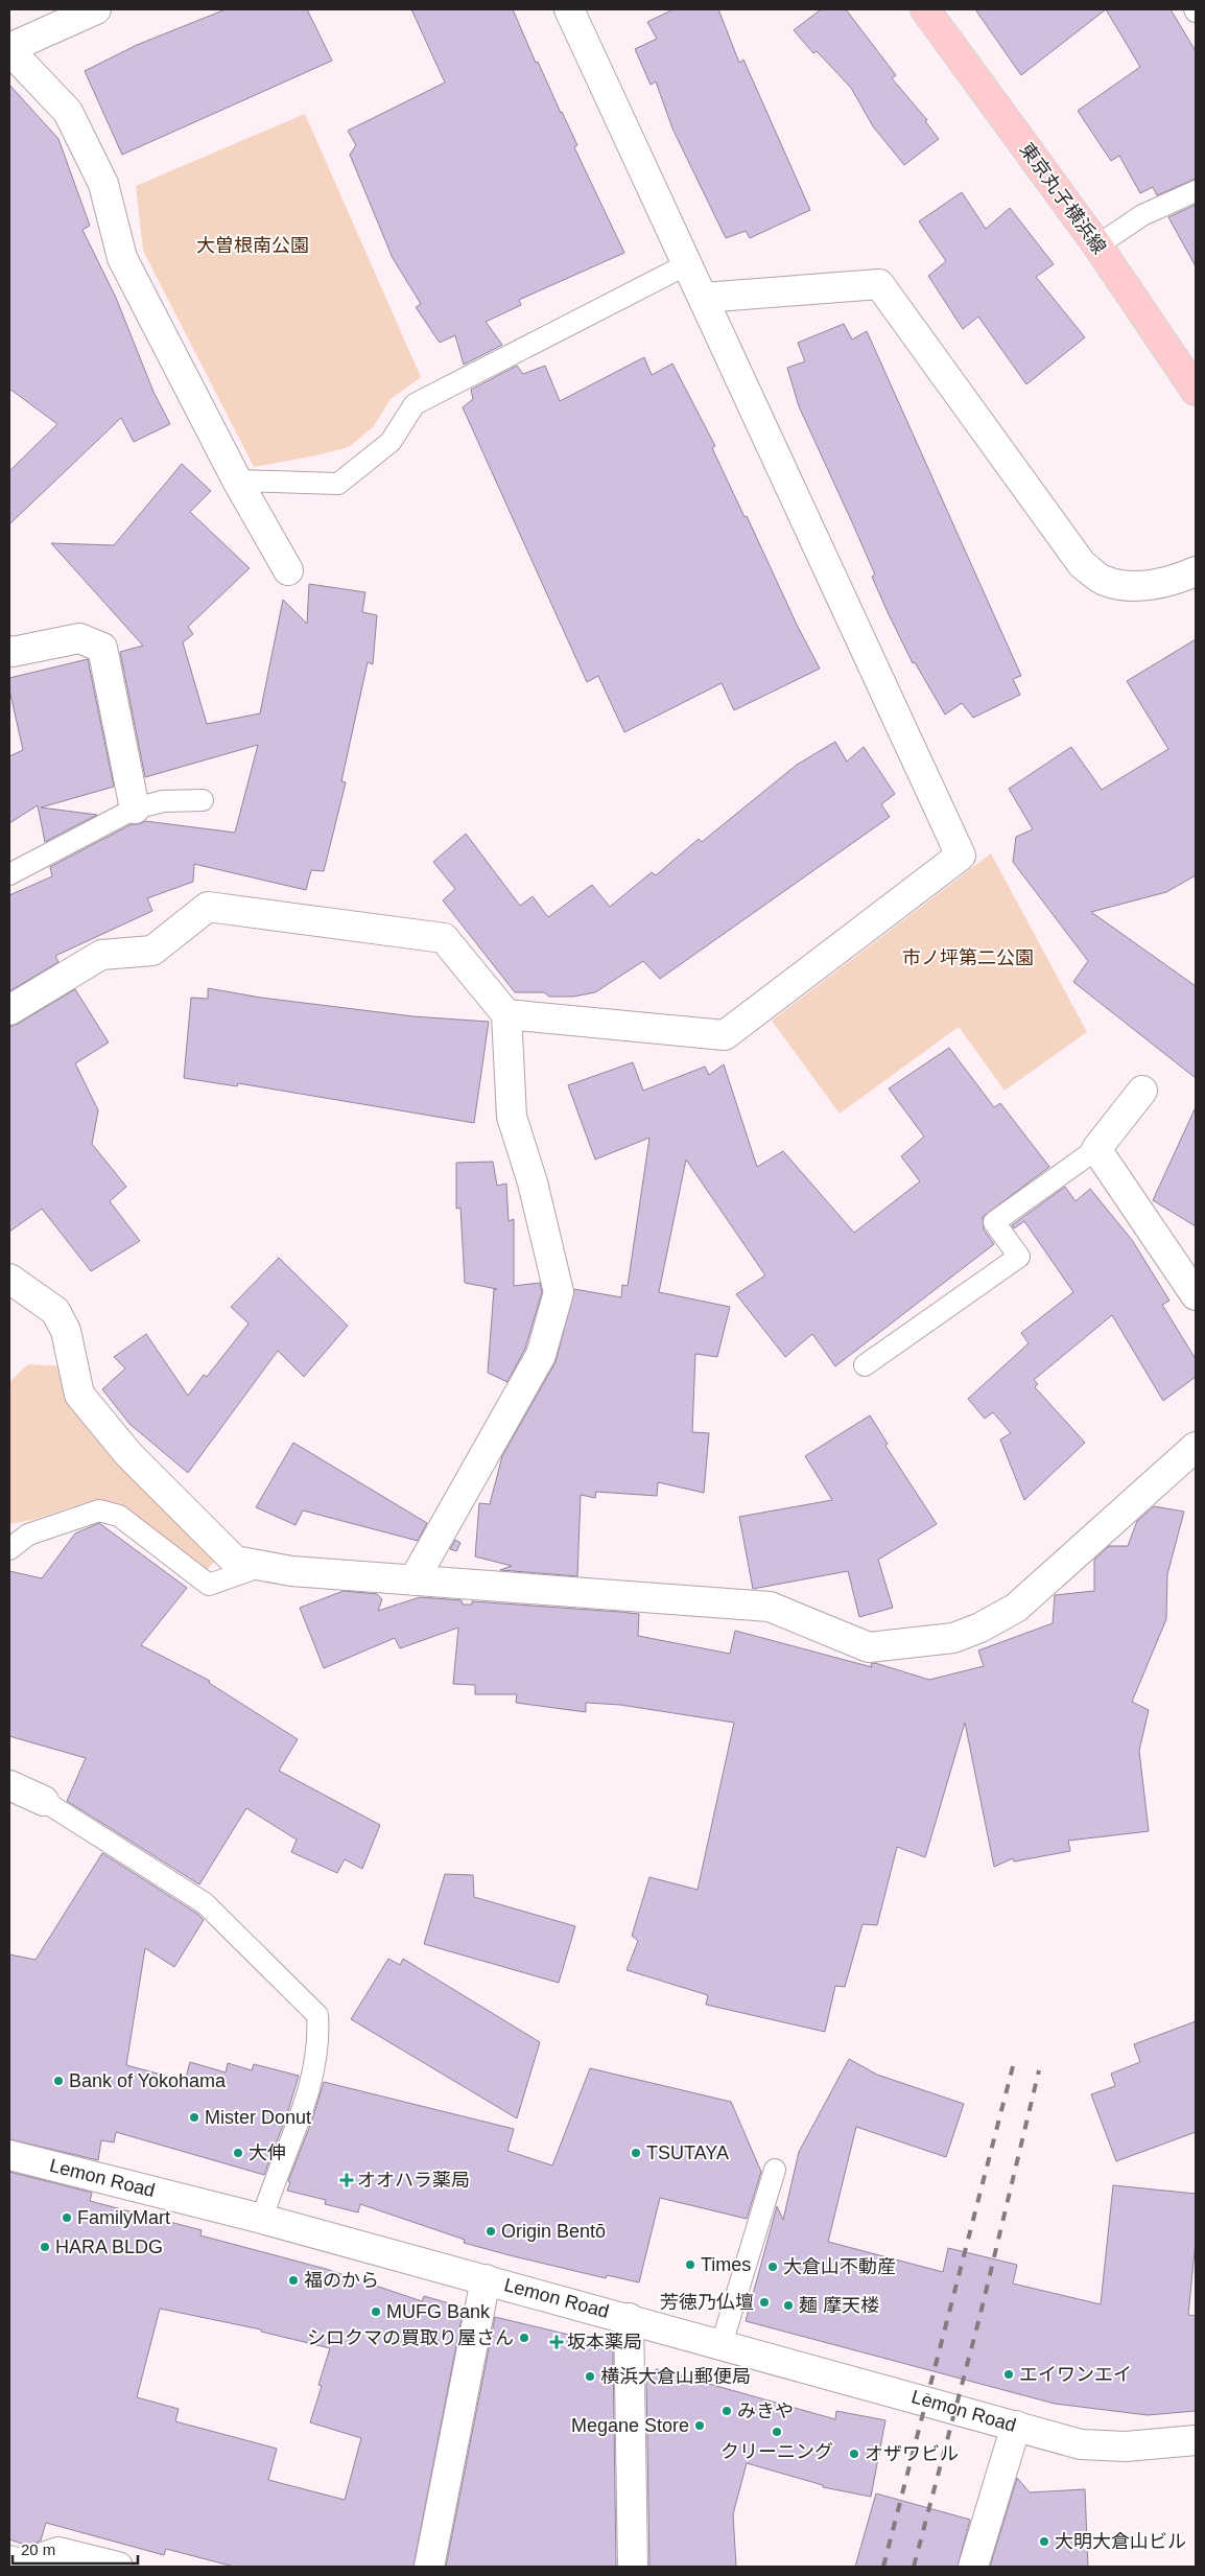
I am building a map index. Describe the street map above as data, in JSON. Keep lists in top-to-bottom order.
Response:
{
  "streets": {
    "main road": ["東京丸子横浜線"],
    "street": ["Lemon Road"]
  },
  "parks": ["大曽根南公園", "市ノ坪第二公園"],
  "places": {
    "other": [
      "Bank of Yokohama",
      "Mister Donut",
      "大伸",
      "TSUTAYA",
      "FamilyMart",
      "Origin Bentō",
      "HARA BLDG",
      "Times",
      "大倉山不動産",
      "福のから",
      "芳徳乃仏壇",
      "麺 摩天楼",
      "MUFG Bank",
      "シロクマの買取り屋さん",
      "エイワンエイ",
      "横浜大倉山郵便局",
      "みきや",
      "Megane Store",
      "クリーニング",
      "オザワビル",
      "大明大倉山ビル"
    ],
    "health": ["オオハラ薬局", "坂本薬局"]
  },
  "scale_bar": "20 m"
}
